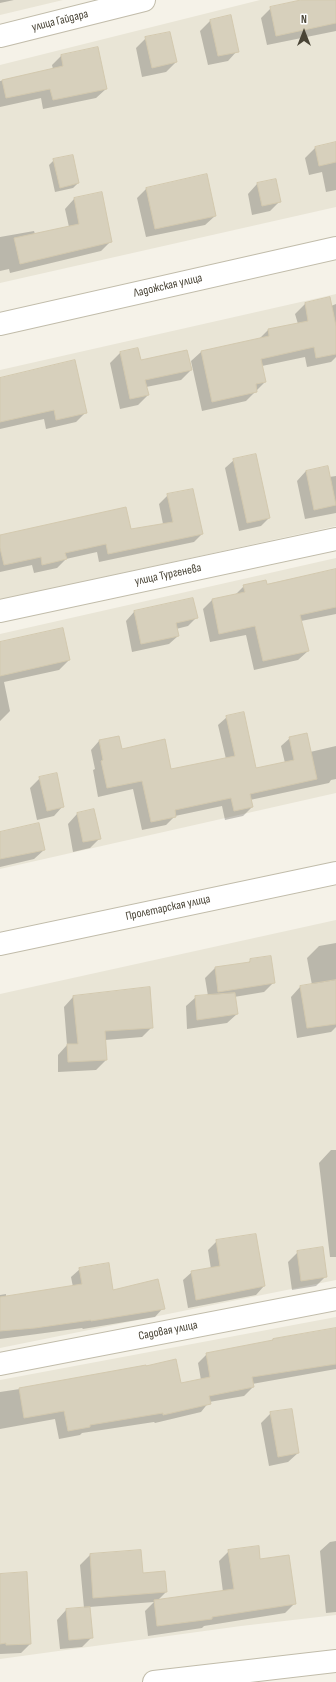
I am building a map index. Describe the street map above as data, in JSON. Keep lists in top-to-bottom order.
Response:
{
  "streets": {
    "street": [
      "улица Гайдара",
      "Ладожская улица",
      "улица Тургенева",
      "Пролетарская улица",
      "Садовая улица"
    ]
  },
  "north": "top"
}
